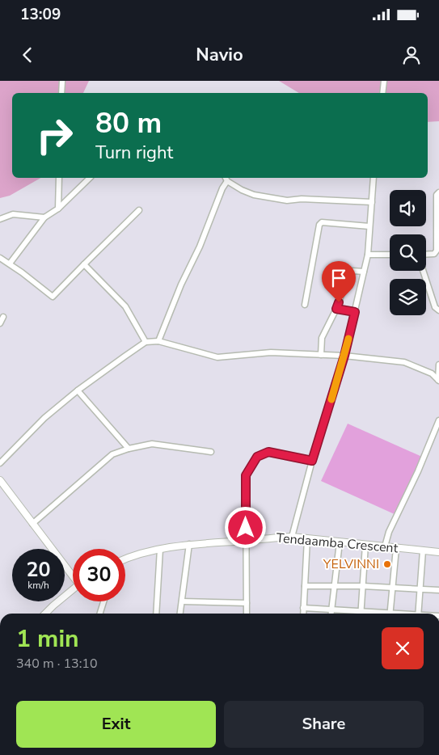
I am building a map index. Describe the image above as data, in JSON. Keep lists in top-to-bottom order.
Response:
{
  "streets": {
    "street": ["Tendaamba Crescent"]
  },
  "places": ["YELVINNI"],
  "page": {
    "status": "13:09",
    "header": "Navio",
    "turn": ["80 m", "Turn right"],
    "speed": "20 km/h",
    "limit": "30",
    "heading": ["1 min", "340 m · 13:10"],
    "buttons": ["Exit", "Share"]
  }
}
